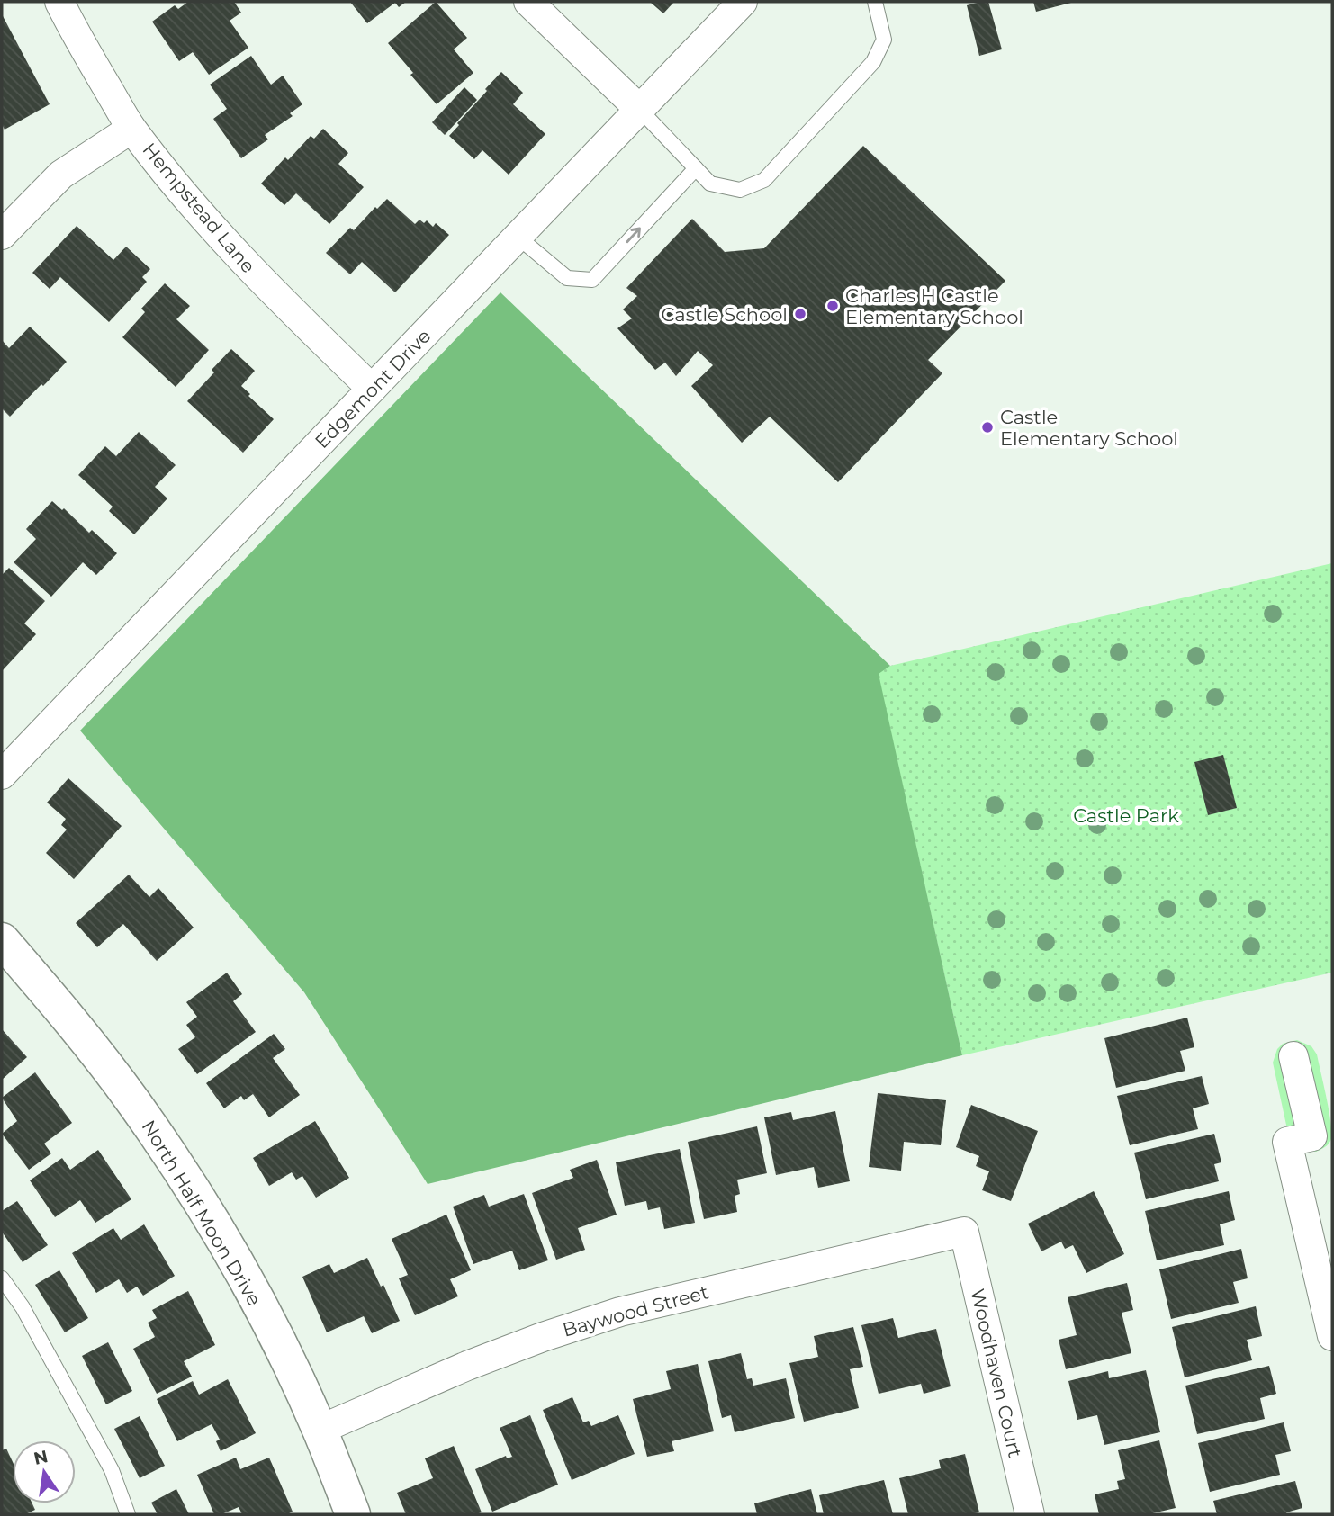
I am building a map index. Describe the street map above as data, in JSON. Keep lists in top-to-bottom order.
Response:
{
  "streets": {
    "street": [
      "Hempstead Lane",
      "Edgemont Drive",
      "North Half Moon Drive",
      "Baywood Street",
      "Woodhaven Court"
    ]
  },
  "crossings": [
    ["Hempstead Lane", "Edgemont Drive"],
    ["North Half Moon Drive", "Baywood Street"],
    ["Baywood Street", "Woodhaven Court"]
  ],
  "parks": ["Castle Park"],
  "places": ["Charles H Castle Elementary School", "Castle School", "Castle Elementary School"],
  "north": "top"
}
